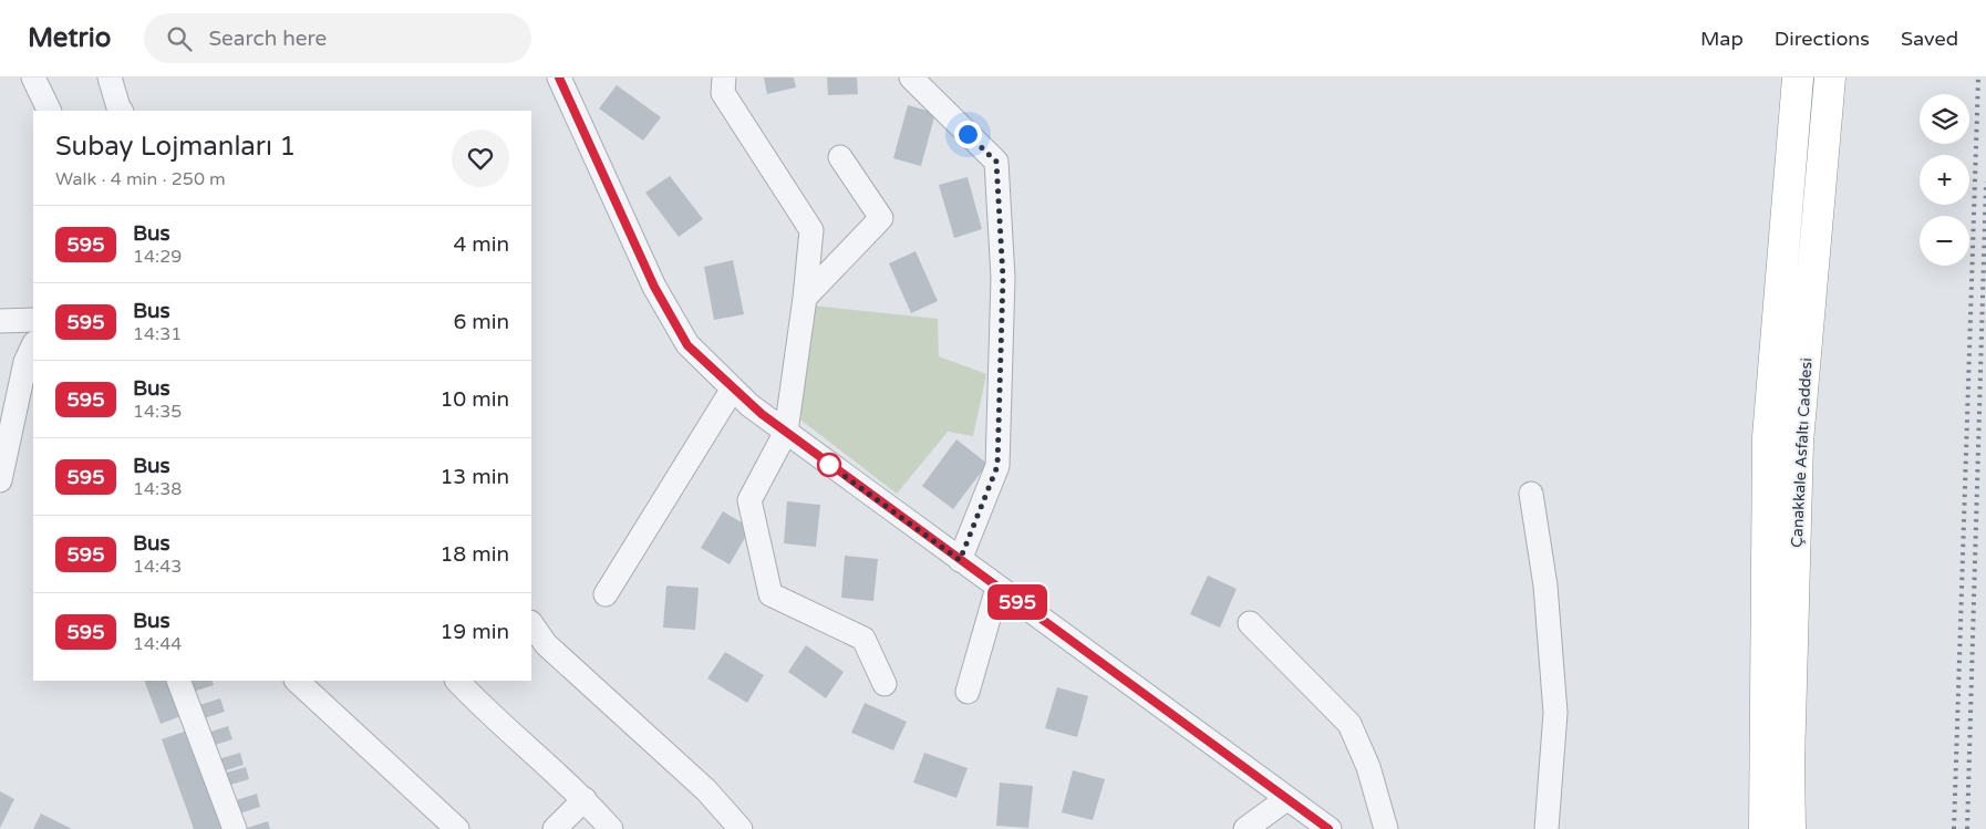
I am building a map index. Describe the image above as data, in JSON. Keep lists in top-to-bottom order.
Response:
{
  "streets": {
    "highway": ["Çanakkale Asfaltı Caddesi"]
  },
  "lines": ["bus line 595"],
  "page": {
    "header": "Metrio",
    "search": "Search here",
    "nav": ["Map", "Directions", "Saved"],
    "on_map": "595",
    "map_buttons": ["+", "−"],
    "heading": ["Subay Lojmanları 1", "Walk · 4 min · 250 m"],
    "list": [
      {
        "mark": "595",
        "name": "Bus",
        "note": "14:29",
        "value": "4 min"
      },
      {
        "mark": "595",
        "name": "Bus",
        "note": "14:31",
        "value": "6 min"
      },
      {
        "mark": "595",
        "name": "Bus",
        "note": "14:35",
        "value": "10 min"
      },
      {
        "mark": "595",
        "name": "Bus",
        "note": "14:38",
        "value": "13 min"
      },
      {
        "mark": "595",
        "name": "Bus",
        "note": "14:43",
        "value": "18 min"
      },
      {
        "mark": "595",
        "name": "Bus",
        "note": "14:44",
        "value": "19 min"
      }
    ]
  }
}
